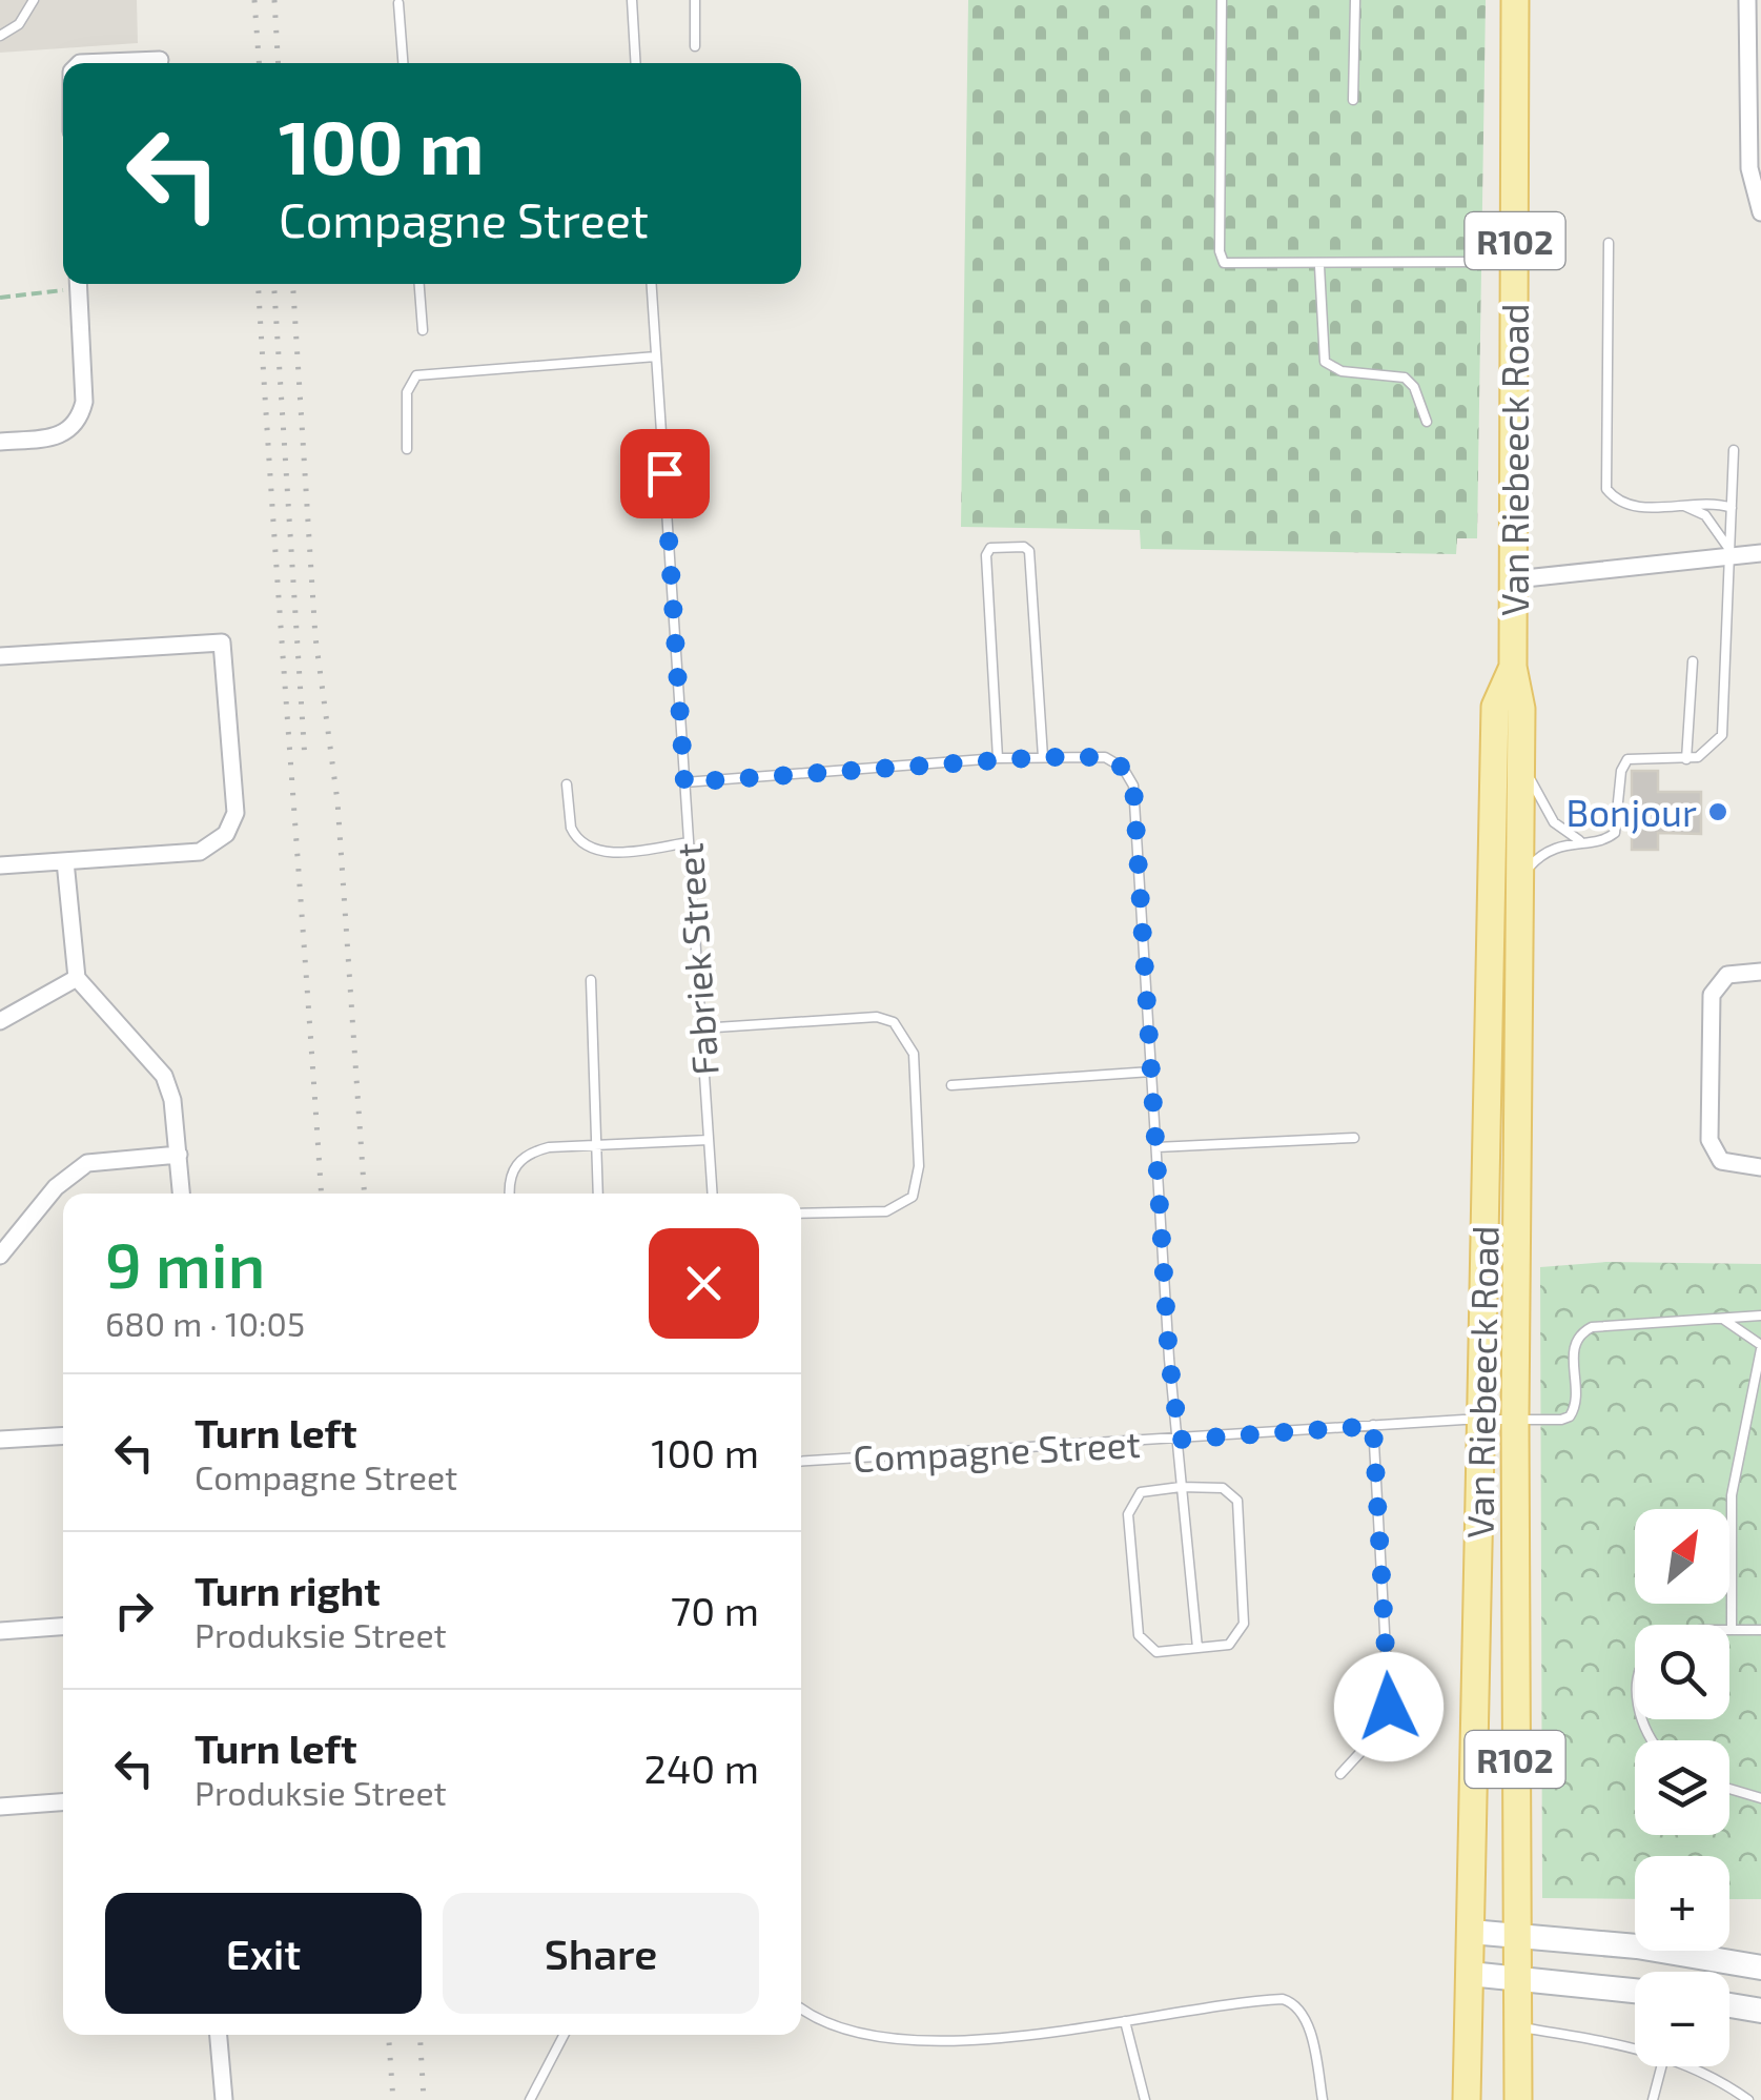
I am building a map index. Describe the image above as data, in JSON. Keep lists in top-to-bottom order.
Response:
{
  "streets": {
    "main road": ["R102", "Van Riebeeck Road"],
    "lane": ["Fabriek Street", "Compagne Street"]
  },
  "crossings": [
    ["Van Riebeeck Road", "Compagne Street"]
  ],
  "places": ["Bonjour"],
  "north": "top right",
  "page": {
    "turn": ["100 m", "Compagne Street"],
    "heading": ["9 min", "680 m · 10:05"],
    "list": [
      {
        "name": "Turn left",
        "note": "Compagne Street",
        "value": "100 m"
      },
      {
        "name": "Turn right",
        "note": "Produksie Street",
        "value": "70 m"
      },
      {
        "name": "Turn left",
        "note": "Produksie Street",
        "value": "240 m"
      }
    ],
    "map_buttons": ["+", "−"],
    "buttons": ["Exit", "Share"]
  }
}
